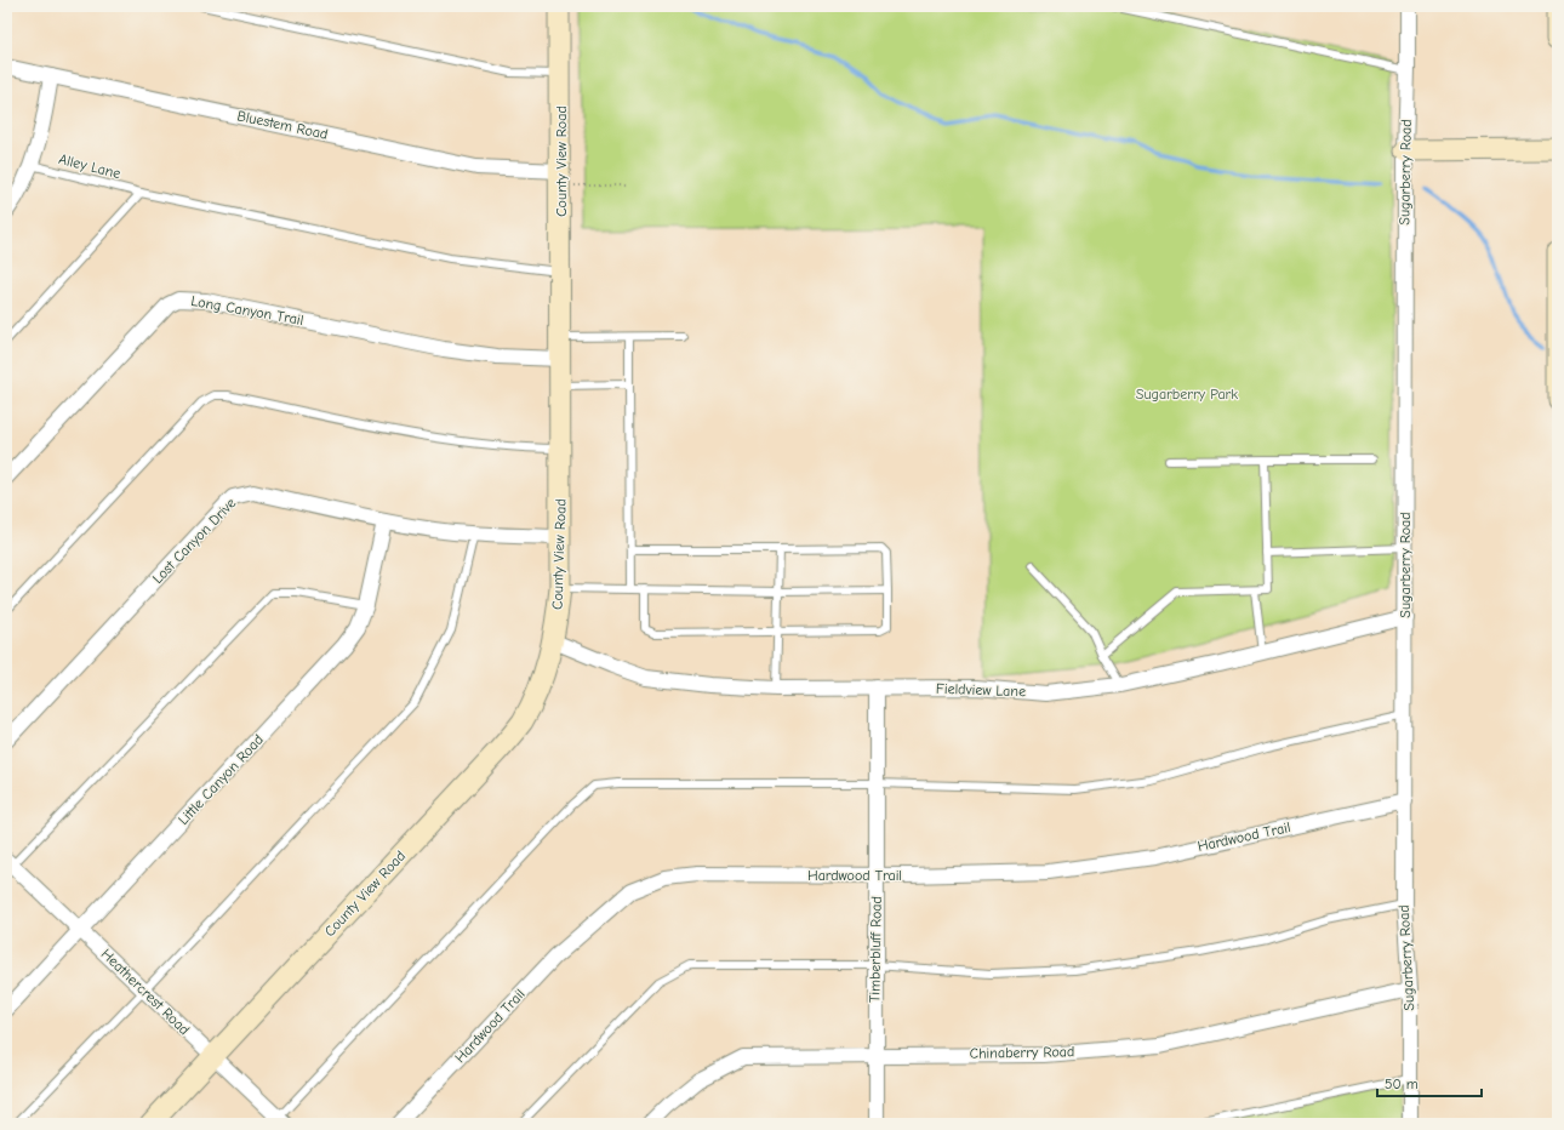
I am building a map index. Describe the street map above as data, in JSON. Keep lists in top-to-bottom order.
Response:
{
  "streets": {
    "street": [
      "Bluestem Road",
      "County View Road",
      "Sugarberry Road",
      "Long Canyon Trail",
      "Lost Canyon Drive",
      "Fieldview Lane",
      "Little Canyon Road",
      "Hardwood Trail",
      "Timberbluff Road",
      "Heathercrest Road",
      "Chinaberry Road"
    ],
    "lane": ["Alley Lane"]
  },
  "crossings": [
    ["Bluestem Road", "County View Road"],
    ["County View Road", "Alley Lane"],
    ["County View Road", "Long Canyon Trail"],
    ["County View Road", "Lost Canyon Drive"],
    ["County View Road", "Fieldview Lane"],
    ["County View Road", "Heathercrest Road"],
    ["Sugarberry Road", "Fieldview Lane"],
    ["Sugarberry Road", "Hardwood Trail"],
    ["Sugarberry Road", "Chinaberry Road"],
    ["Lost Canyon Drive", "Little Canyon Road"],
    ["Fieldview Lane", "Timberbluff Road"],
    ["Little Canyon Road", "Heathercrest Road"],
    ["Hardwood Trail", "Timberbluff Road"],
    ["Timberbluff Road", "Chinaberry Road"]
  ],
  "parks": ["Sugarberry Park"],
  "scale_bar": "50 m"
}
